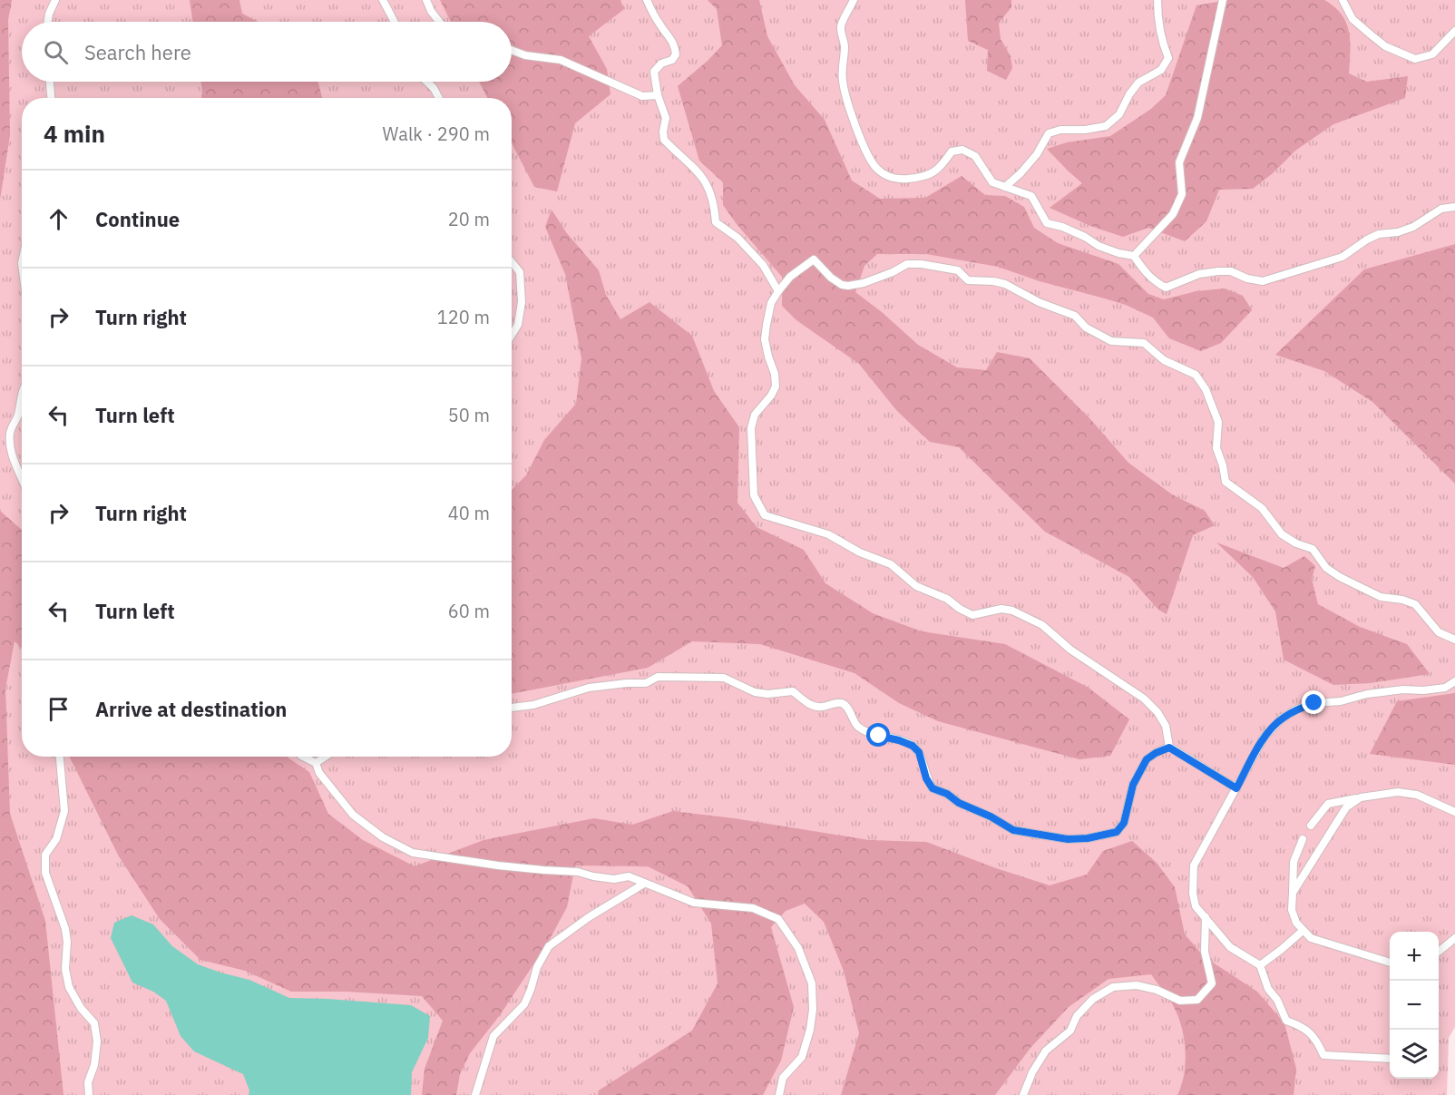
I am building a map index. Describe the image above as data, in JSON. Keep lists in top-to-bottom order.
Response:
{
  "page": {
    "search": "Search here",
    "heading": ["4 min", "Walk · 290 m"],
    "list": [
      ["Continue", "20 m"],
      ["Turn right", "120 m"],
      ["Turn left", "50 m"],
      ["Turn right", "40 m"],
      ["Turn left", "60 m"],
      "Arrive at destination"
    ],
    "map_buttons": ["+", "−"]
  }
}
